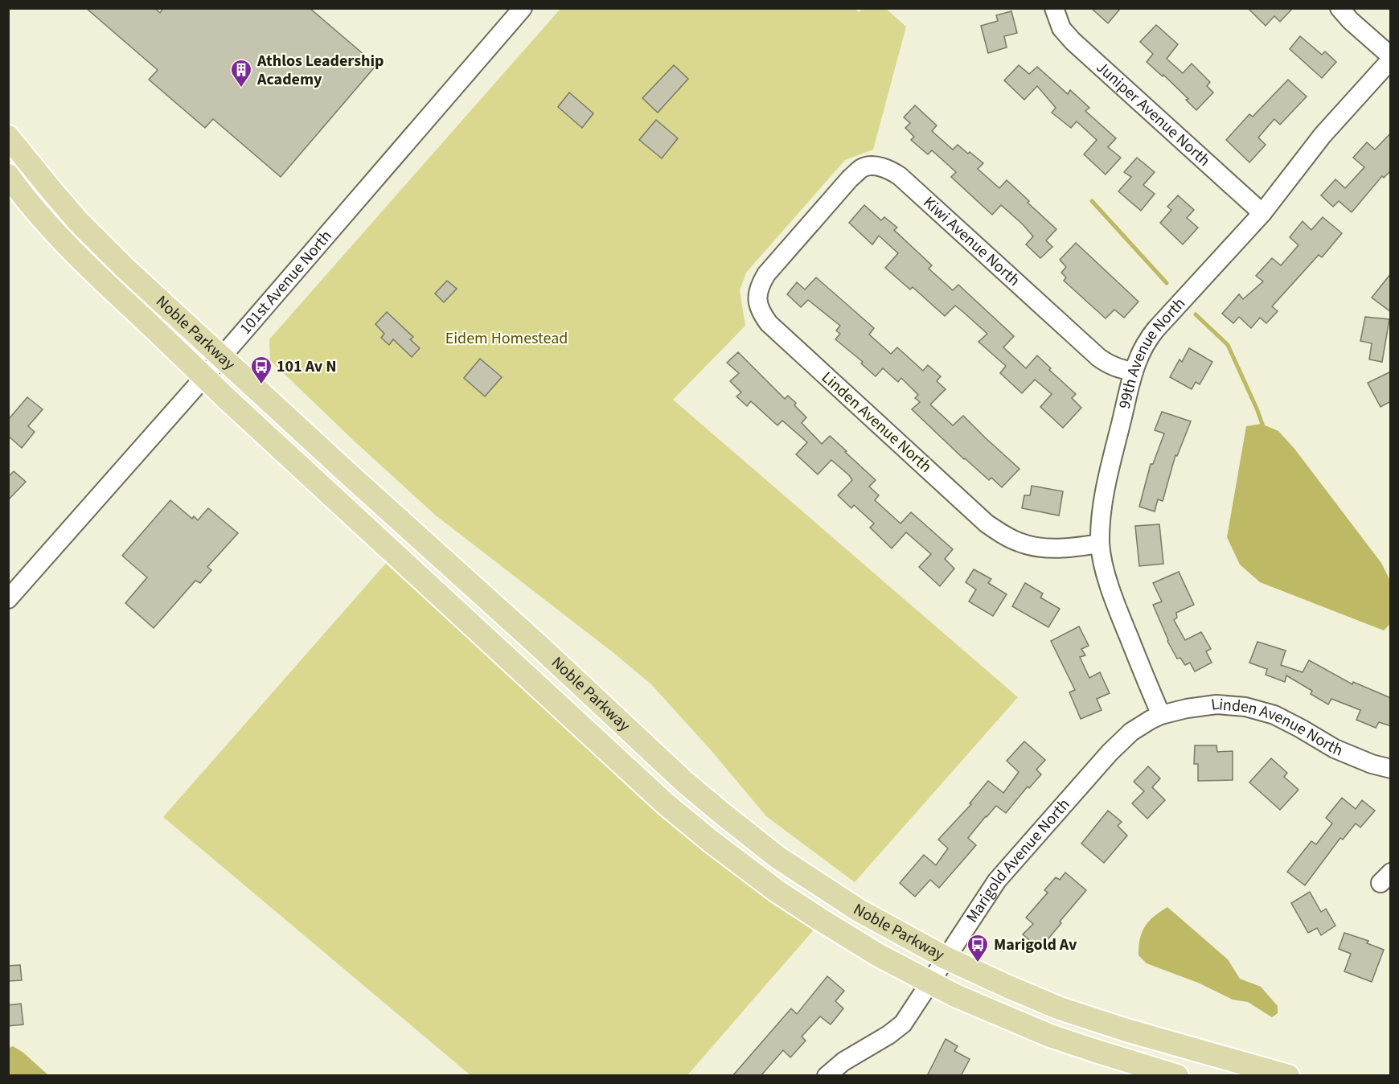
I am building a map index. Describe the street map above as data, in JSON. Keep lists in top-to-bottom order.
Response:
{
  "streets": {
    "main road": ["Noble Parkway"],
    "street": [
      "Juniper Avenue North",
      "Kiwi Avenue North",
      "101st Avenue North",
      "99th Avenue North",
      "Linden Avenue North",
      "Marigold Avenue North"
    ]
  },
  "crossings": [
    ["Juniper Avenue North", "99th Avenue North"],
    ["Kiwi Avenue North", "99th Avenue North"],
    ["Kiwi Avenue North", "Linden Avenue North"],
    ["101st Avenue North", "Noble Parkway"],
    ["Noble Parkway", "Marigold Avenue North"],
    ["99th Avenue North", "Linden Avenue North"],
    ["99th Avenue North", "Marigold Avenue North"],
    ["Linden Avenue North", "Marigold Avenue North"]
  ],
  "parks": ["Eidem Homestead"],
  "places": {
    "building": ["Athlos Leadership Academy"],
    "bus stop": ["101 Av N", "Marigold Av"]
  }
}
